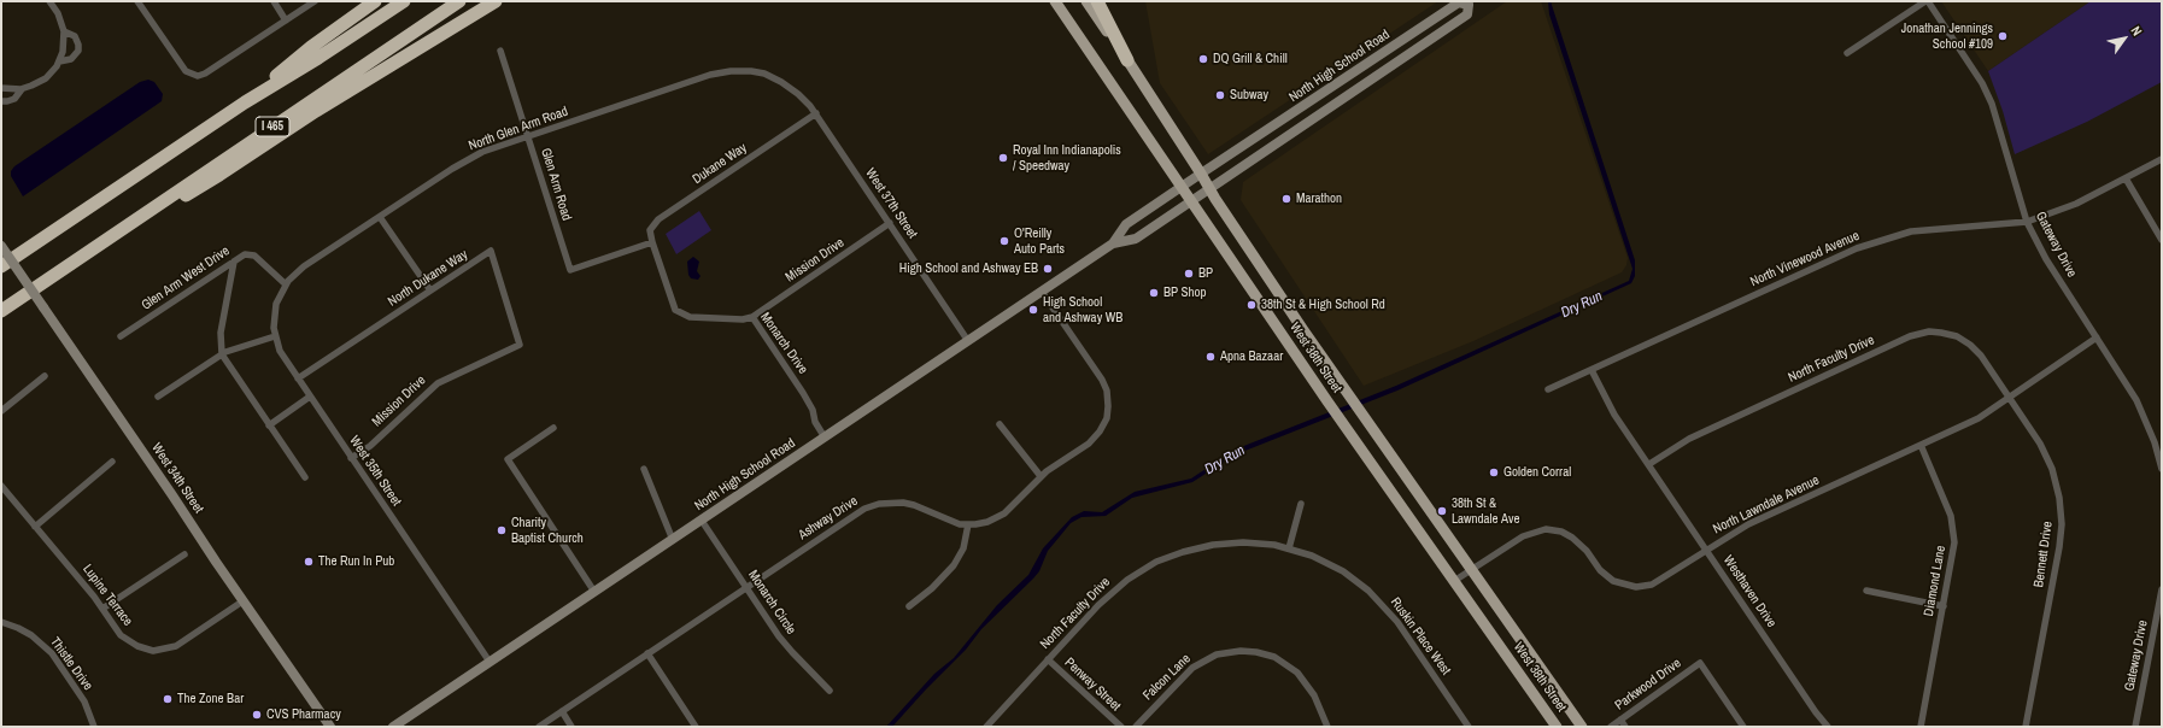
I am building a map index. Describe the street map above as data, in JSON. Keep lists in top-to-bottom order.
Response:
{
  "streets": {
    "highway": ["I 465"],
    "main road": ["West 38th Street"],
    "street": [
      "North High School Road",
      "North Glen Arm Road",
      "Dukane Way",
      "Glen Arm Road",
      "West 37th Street",
      "Gateway Drive",
      "North Vinewood Avenue",
      "Mission Drive",
      "Glen Arm West Drive",
      "North Dukane Way",
      "Monarch Drive",
      "North Faculty Drive",
      "West 35th Street",
      "West 34th Street",
      "North Lawndale Avenue",
      "Ashway Drive",
      "Bennett Drive",
      "Diamond Lane",
      "Westhaven Drive",
      "Lupine Terrace",
      "Monarch Circle",
      "Ruskin Place West",
      "Thistle Drive",
      "Falcon Lane",
      "Penway Street",
      "Parkwood Drive"
    ]
  },
  "crossings": [
    ["North High School Road", "West 37th Street"],
    ["North High School Road", "Monarch Drive"],
    ["North High School Road", "West 38th Street"],
    ["North High School Road", "West 35th Street"],
    ["North High School Road", "Ashway Drive"],
    ["North High School Road", "Monarch Circle"],
    ["North Glen Arm Road", "Glen Arm Road"],
    ["North Glen Arm Road", "West 37th Street"],
    ["North Glen Arm Road", "Glen Arm West Drive"],
    ["North Glen Arm Road", "West 35th Street"],
    ["Dukane Way", "Glen Arm Road"],
    ["Dukane Way", "West 37th Street"],
    ["Dukane Way", "Monarch Drive"],
    ["Glen Arm Road", "Monarch Drive"],
    ["West 37th Street", "Mission Drive"],
    ["Gateway Drive", "North Vinewood Avenue"],
    ["Gateway Drive", "North Lawndale Avenue"],
    ["North Vinewood Avenue", "Westhaven Drive"],
    ["Mission Drive", "North Dukane Way"],
    ["Mission Drive", "Monarch Drive"],
    ["Mission Drive", "West 35th Street"],
    ["Glen Arm West Drive", "West 35th Street"],
    ["North Dukane Way", "West 35th Street"],
    ["West 38th Street", "North Lawndale Avenue"],
    ["North Faculty Drive", "North Lawndale Avenue"],
    ["North Faculty Drive", "Bennett Drive"],
    ["North Faculty Drive", "Westhaven Drive"],
    ["North Faculty Drive", "Ruskin Place West"],
    ["North Faculty Drive", "Penway Street"],
    ["West 34th Street", "Lupine Terrace"],
    ["North Lawndale Avenue", "Bennett Drive"],
    ["North Lawndale Avenue", "Diamond Lane"],
    ["North Lawndale Avenue", "Westhaven Drive"],
    ["Ashway Drive", "Monarch Circle"]
  ],
  "water": ["Dry Run"],
  "places": [
    "Jonathan Jennings School #109",
    "DQ Grill & Chill",
    "Subway",
    "Royal Inn Indianapolis / Speedway",
    "Marathon",
    "O'Reilly Auto Parts",
    "High School and Ashway EB",
    "BP",
    "BP Shop",
    "38th St & High School Rd",
    "High School and Ashway WB",
    "Apna Bazaar",
    "Golden Corral",
    "38th St & Lawndale Ave",
    "Charity Baptist Church",
    "The Run In Pub",
    "The Zone Bar",
    "CVS Pharmacy"
  ],
  "north": "top right"
}
